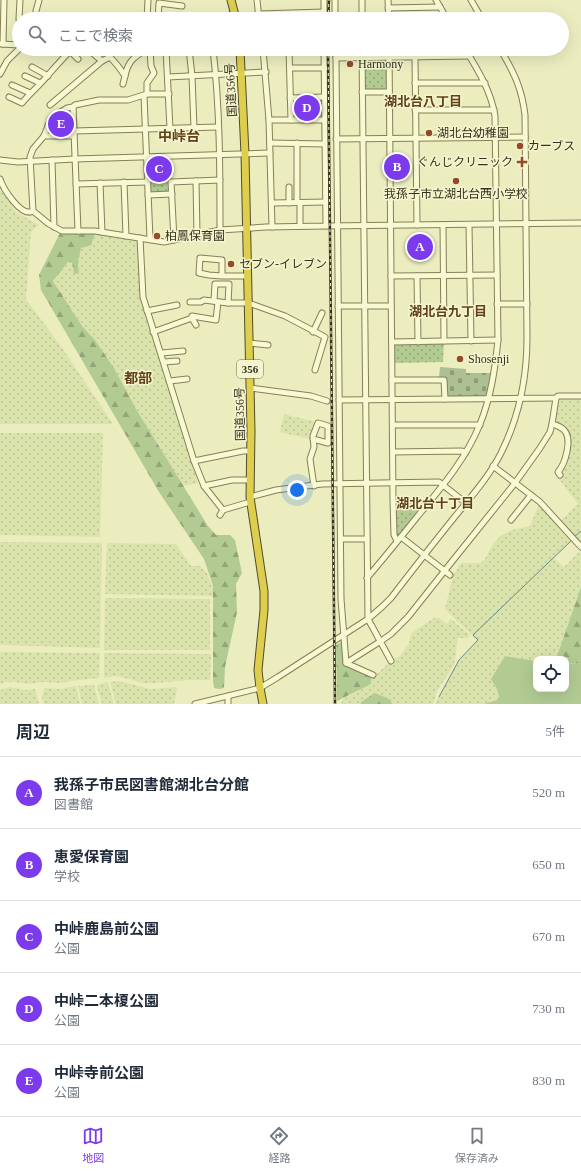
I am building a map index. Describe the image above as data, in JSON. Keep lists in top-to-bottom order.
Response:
{
  "streets": {
    "highway": ["国道356号", "356"]
  },
  "districts": [
    "湖北台八丁目",
    "中峠台",
    "湖北台九丁目",
    "都部",
    "湖北台十丁目"
  ],
  "places": {
    "other": [
      "Harmony",
      "湖北台幼稚園",
      "カーブス",
      "我孫子市立湖北台西小学校",
      "柏鳳保育園",
      "セブン-イレブン",
      "Shosenji"
    ],
    "health": ["ぐんじクリニック"]
  },
  "page": {
    "search": "ここで検索",
    "pins": [
      "D",
      "E",
      "B",
      "C",
      "A"
    ],
    "heading": ["周辺", "5件"],
    "list": [
      {
        "mark": "A",
        "name": "我孫子市民図書館湖北台分館",
        "note": "図書館",
        "value": "520 m"
      },
      {
        "mark": "B",
        "name": "恵愛保育園",
        "note": "学校",
        "value": "650 m"
      },
      {
        "mark": "C",
        "name": "中峠鹿島前公園",
        "note": "公園",
        "value": "670 m"
      },
      {
        "mark": "D",
        "name": "中峠二本榎公園",
        "note": "公園",
        "value": "730 m"
      },
      {
        "mark": "E",
        "name": "中峠寺前公園",
        "note": "公園",
        "value": "830 m"
      }
    ],
    "nav": ["地図", "経路", "保存済み"]
  }
}
